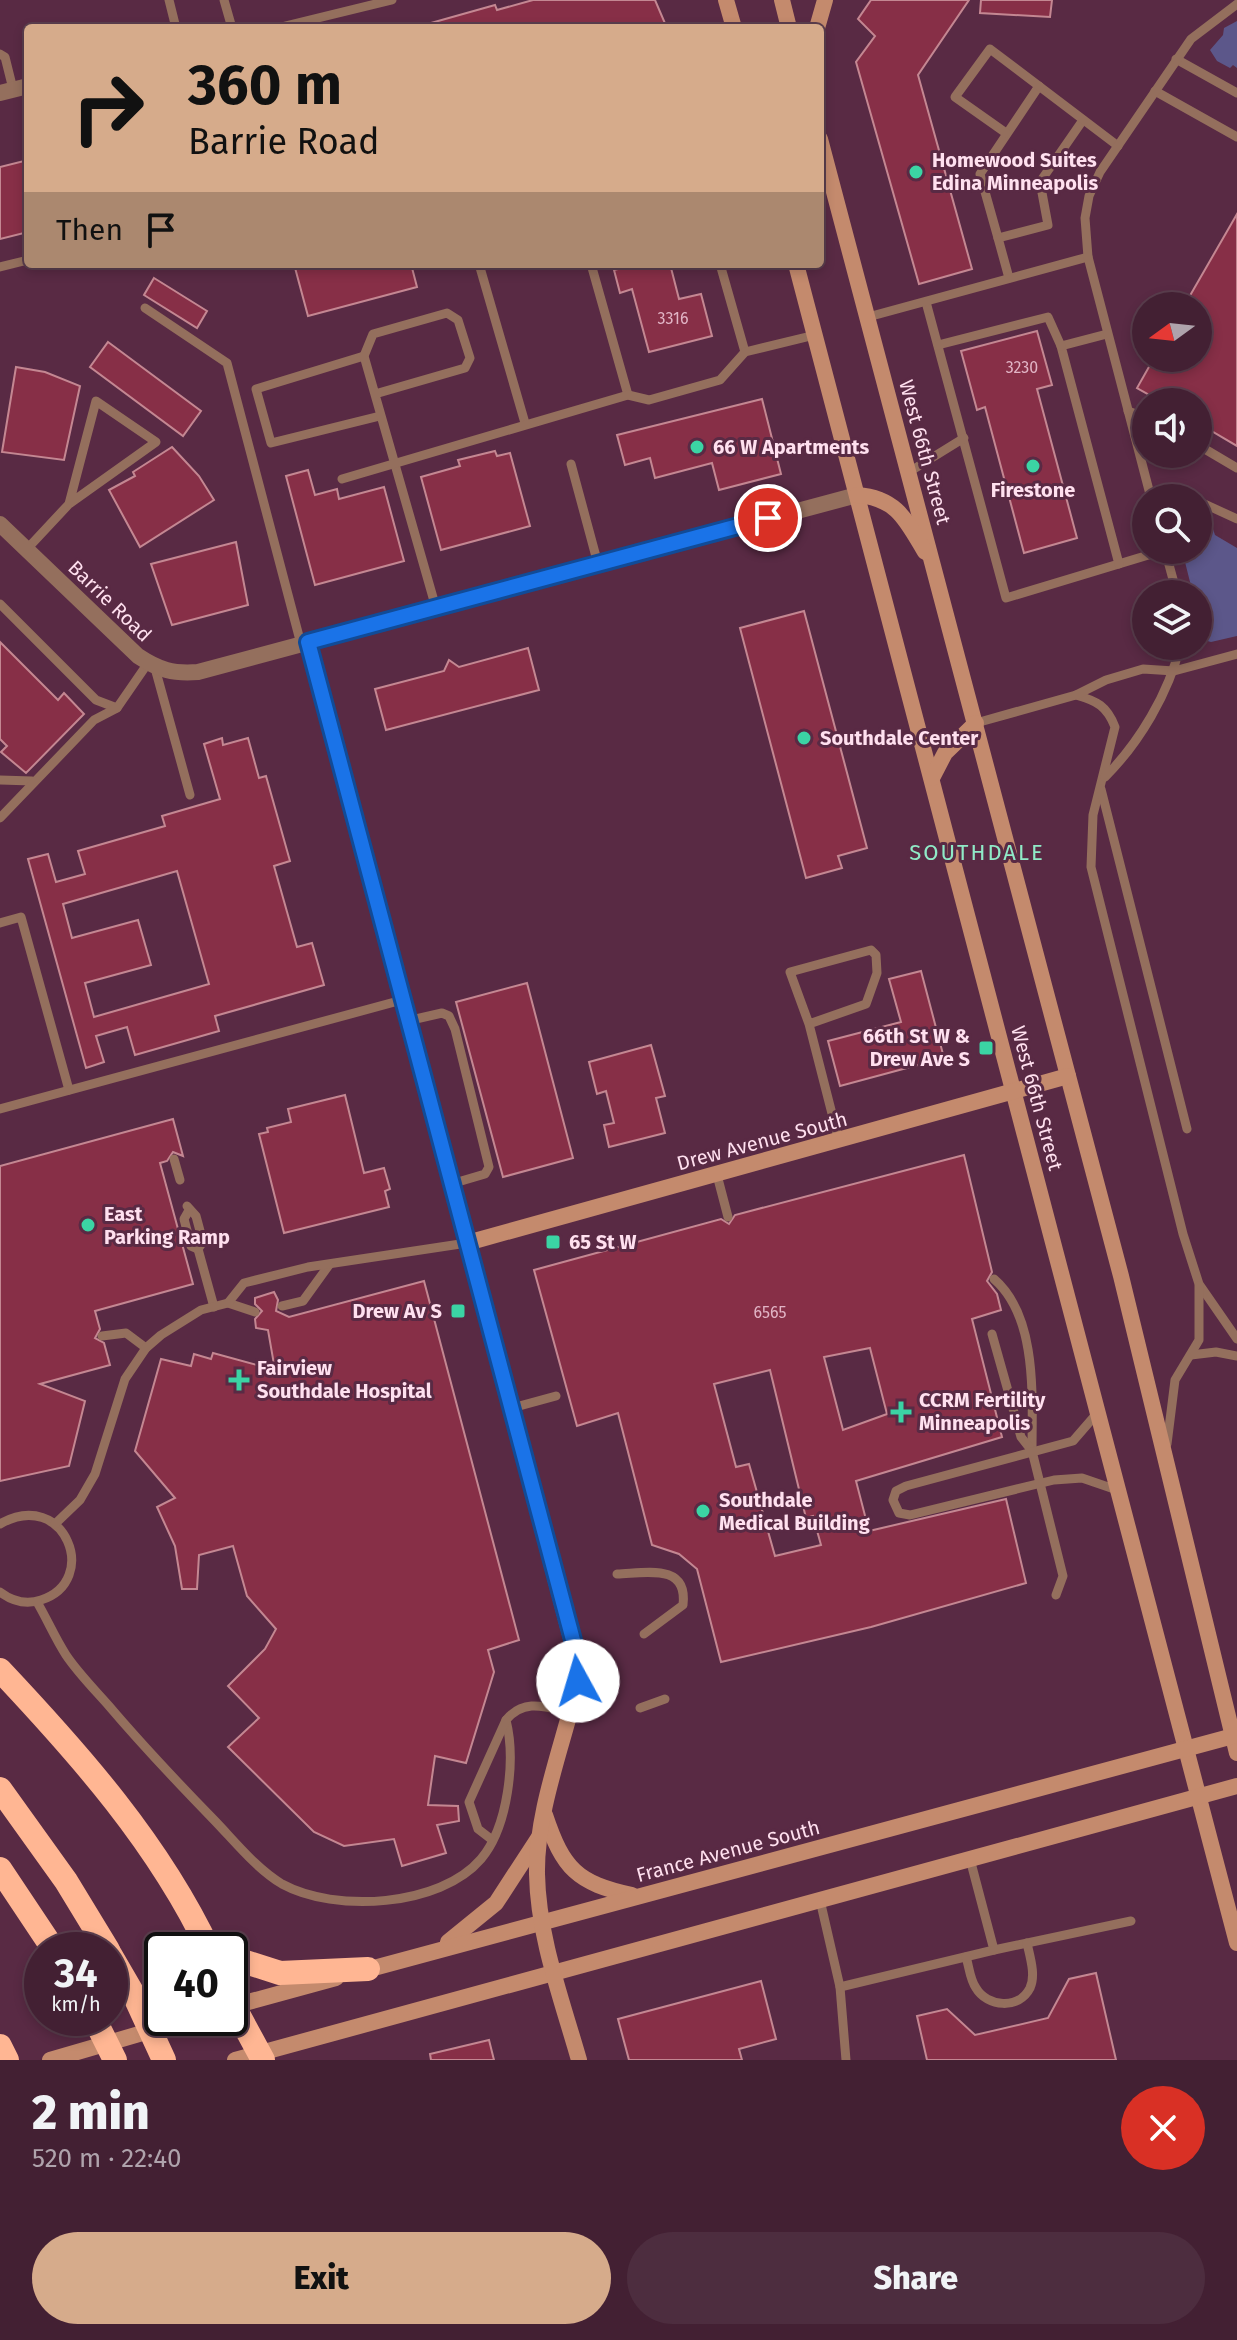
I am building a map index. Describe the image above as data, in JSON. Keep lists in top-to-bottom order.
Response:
{
  "streets": {
    "main road": ["West 66th Street", "Drew Avenue South", "France Avenue South"],
    "street": ["Barrie Road"]
  },
  "crossings": [
    ["West 66th Street", "Barrie Road"],
    ["West 66th Street", "Drew Avenue South"],
    ["West 66th Street", "France Avenue South"]
  ],
  "districts": ["SOUTHDALE"],
  "places": {
    "other": [
      "Homewood Suites Edina Minneapolis",
      "66 W Apartments",
      "Firestone",
      "Southdale Center",
      "East Parking Ramp",
      "Southdale Medical Building"
    ],
    "transit": ["66th St W & Drew Ave S", "65 St W", "Drew Av S"],
    "health": ["Fairview Southdale Hospital", "CCRM Fertility Minneapolis"]
  },
  "house_numbers": ["3316", "3230", "6565"],
  "north": "left",
  "page": {
    "turn": ["360 m", "Barrie Road"],
    "then": "Then",
    "speed": "34 km/h",
    "limit": "40",
    "heading": ["2 min", "520 m · 22:40"],
    "buttons": ["Exit", "Share"]
  }
}
